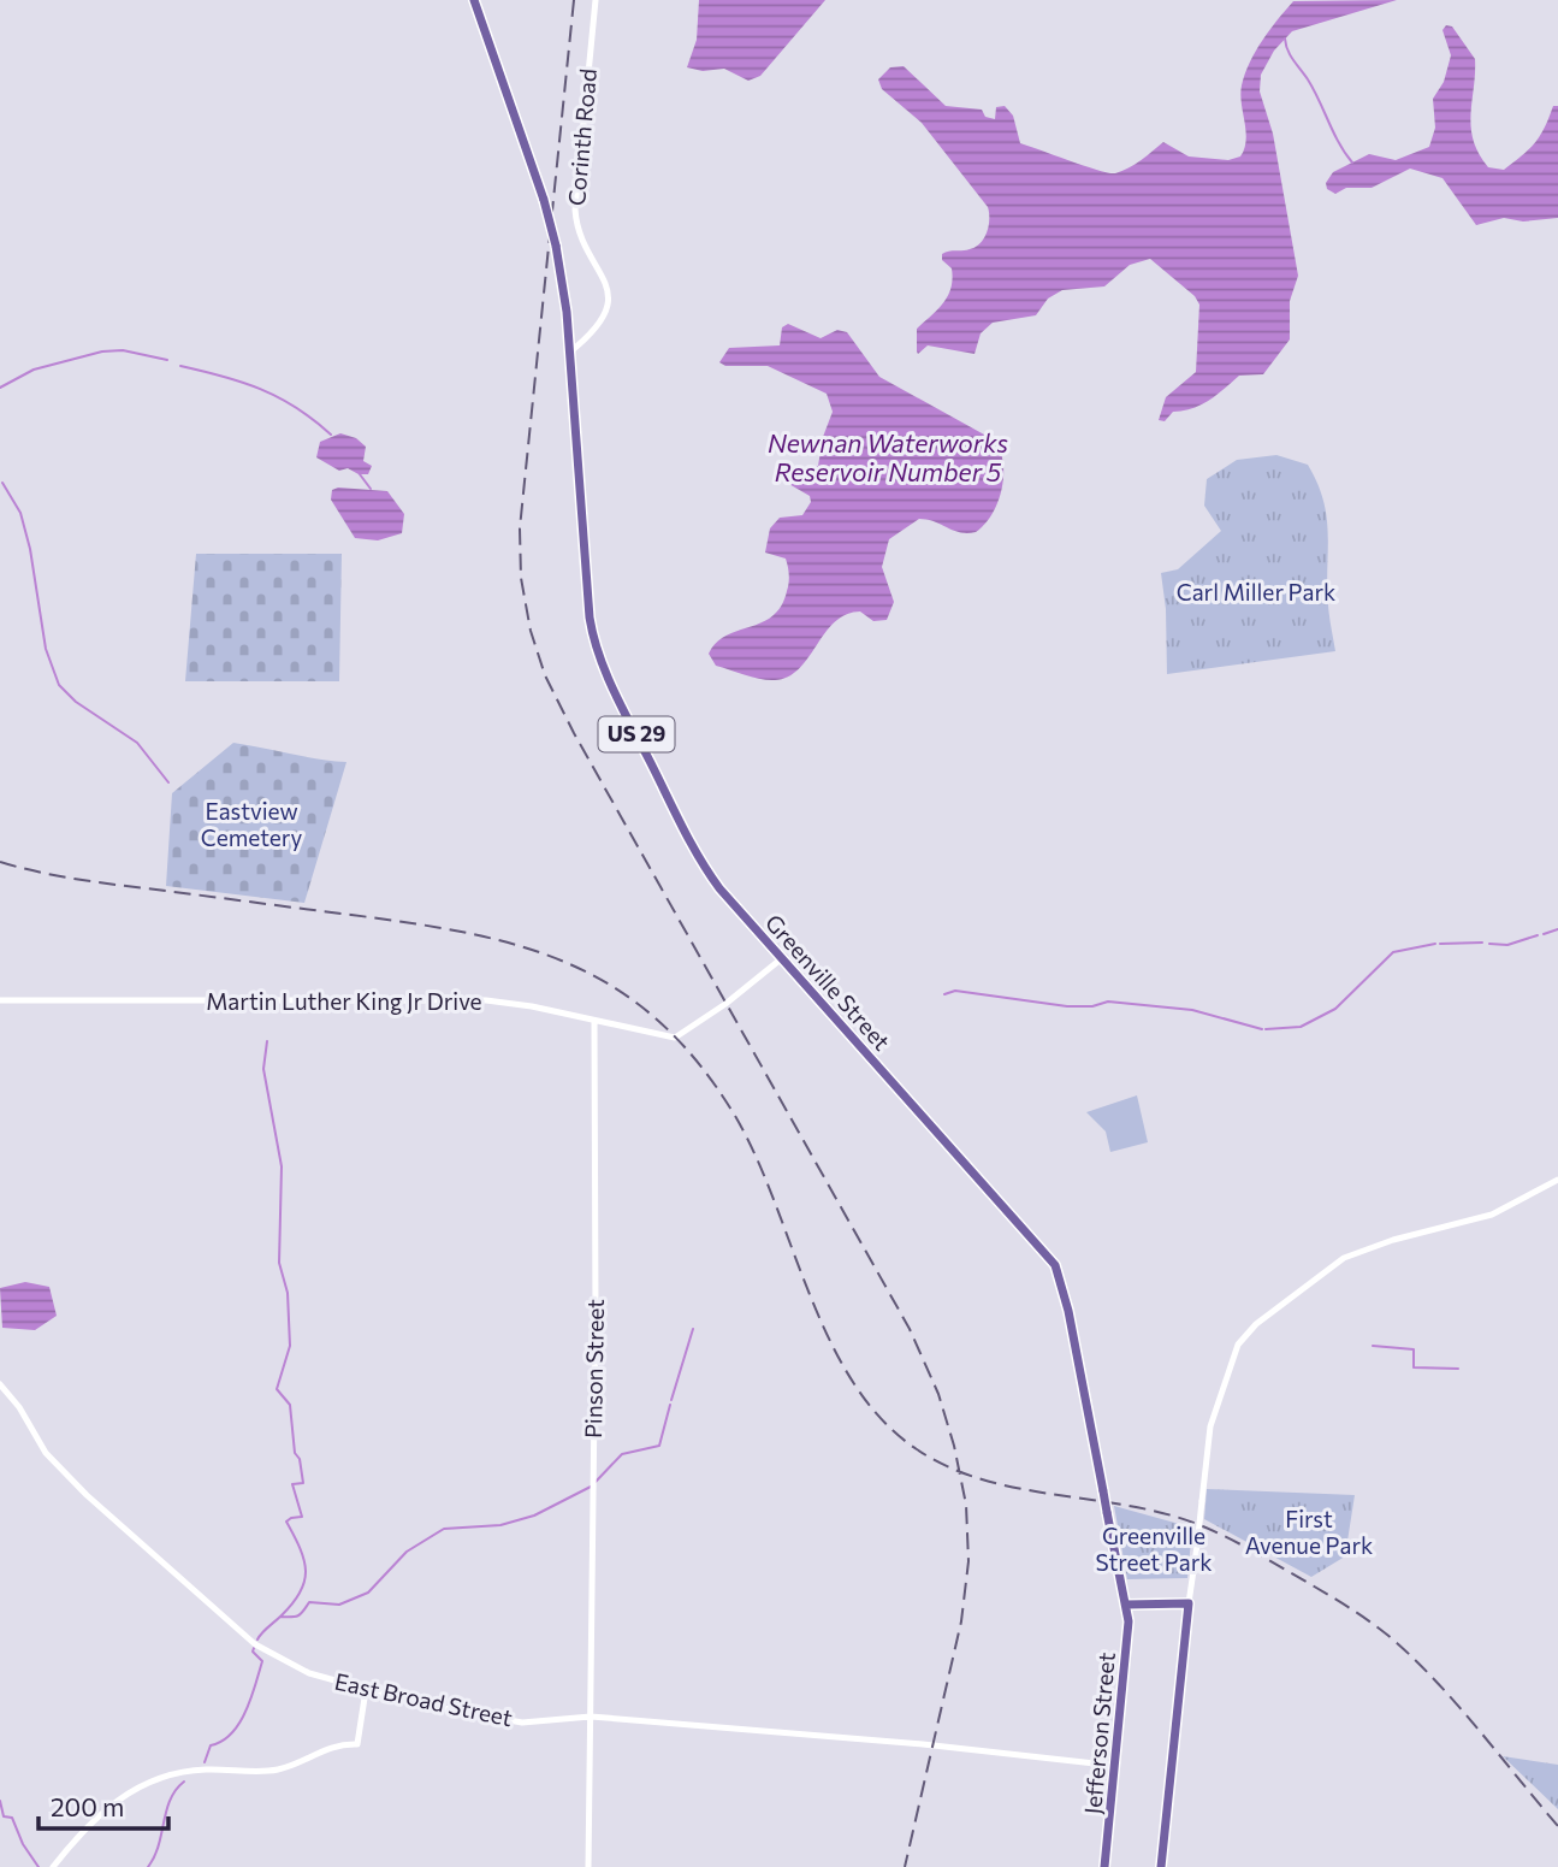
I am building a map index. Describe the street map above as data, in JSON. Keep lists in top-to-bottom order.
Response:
{
  "streets": {
    "main road": ["US 29", "Greenville Street", "Jefferson Street"],
    "street": [
      "Corinth Road",
      "Martin Luther King Jr Drive",
      "Pinson Street",
      "East Broad Street"
    ]
  },
  "crossings": [
    ["Corinth Road", "US 29"],
    ["Corinth Road", "Greenville Street"],
    ["US 29", "Greenville Street"],
    ["Greenville Street", "Martin Luther King Jr Drive"],
    ["Greenville Street", "Jefferson Street"],
    ["Martin Luther King Jr Drive", "Pinson Street"],
    ["Pinson Street", "East Broad Street"],
    ["East Broad Street", "Jefferson Street"]
  ],
  "water": ["Newnan Waterworks Reservoir Number 5"],
  "parks": [
    "Carl Miller Park",
    "Eastview Cemetery",
    "First Avenue Park",
    "Greenville Street Park"
  ],
  "scale_bar": "200 m"
}
